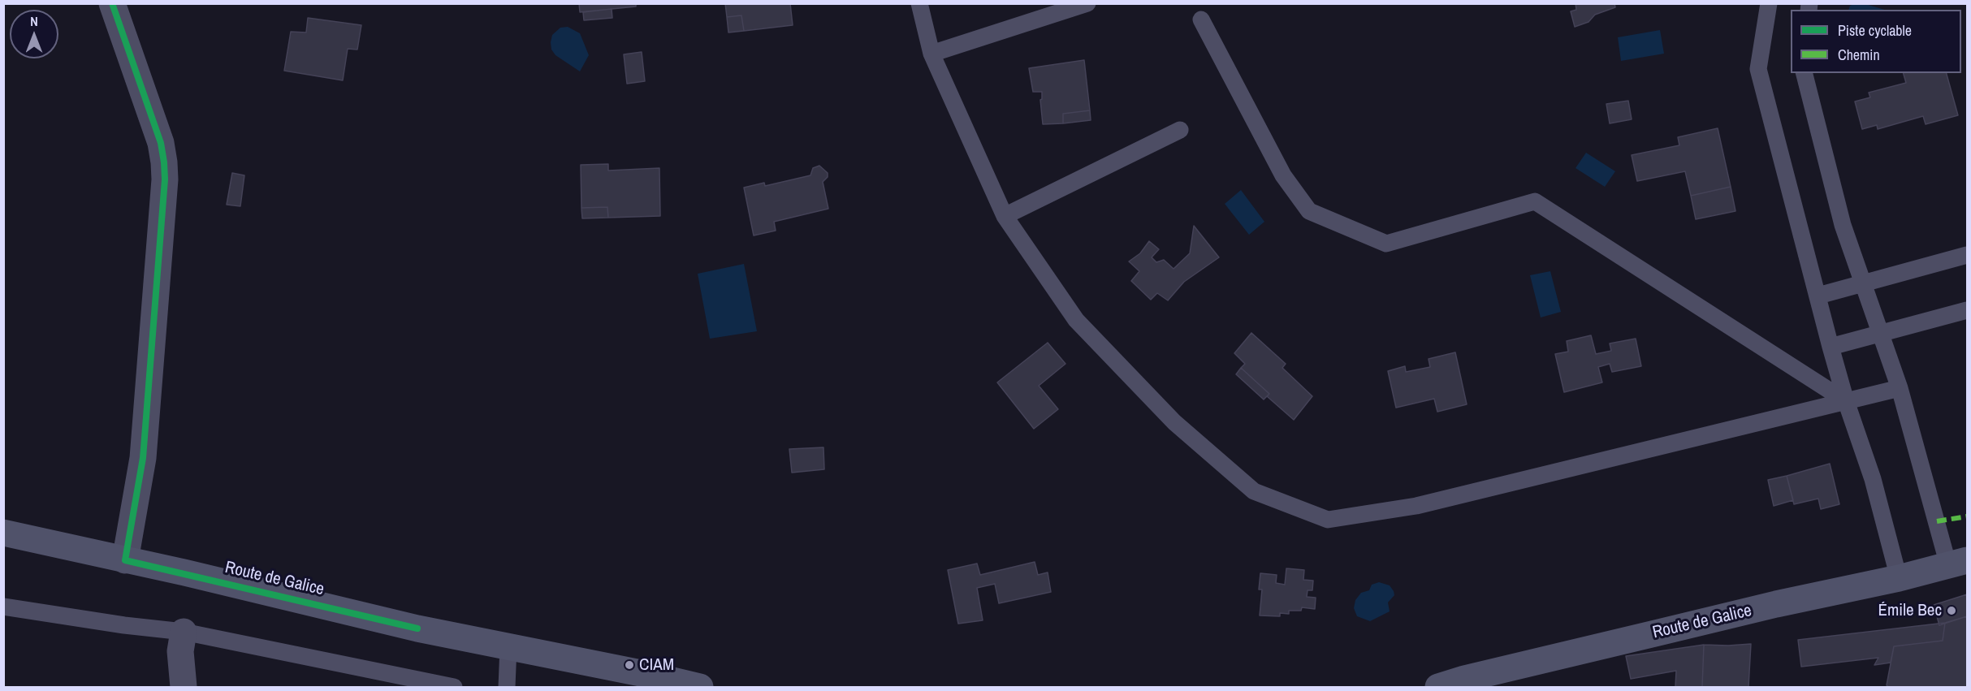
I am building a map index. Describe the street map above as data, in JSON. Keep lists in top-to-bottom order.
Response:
{
  "streets": {
    "main road": ["Route de Galice"]
  },
  "places": ["Émile Bec", "CIAM"],
  "legend": ["Piste cyclable", "Chemin"],
  "north": "top"
}
